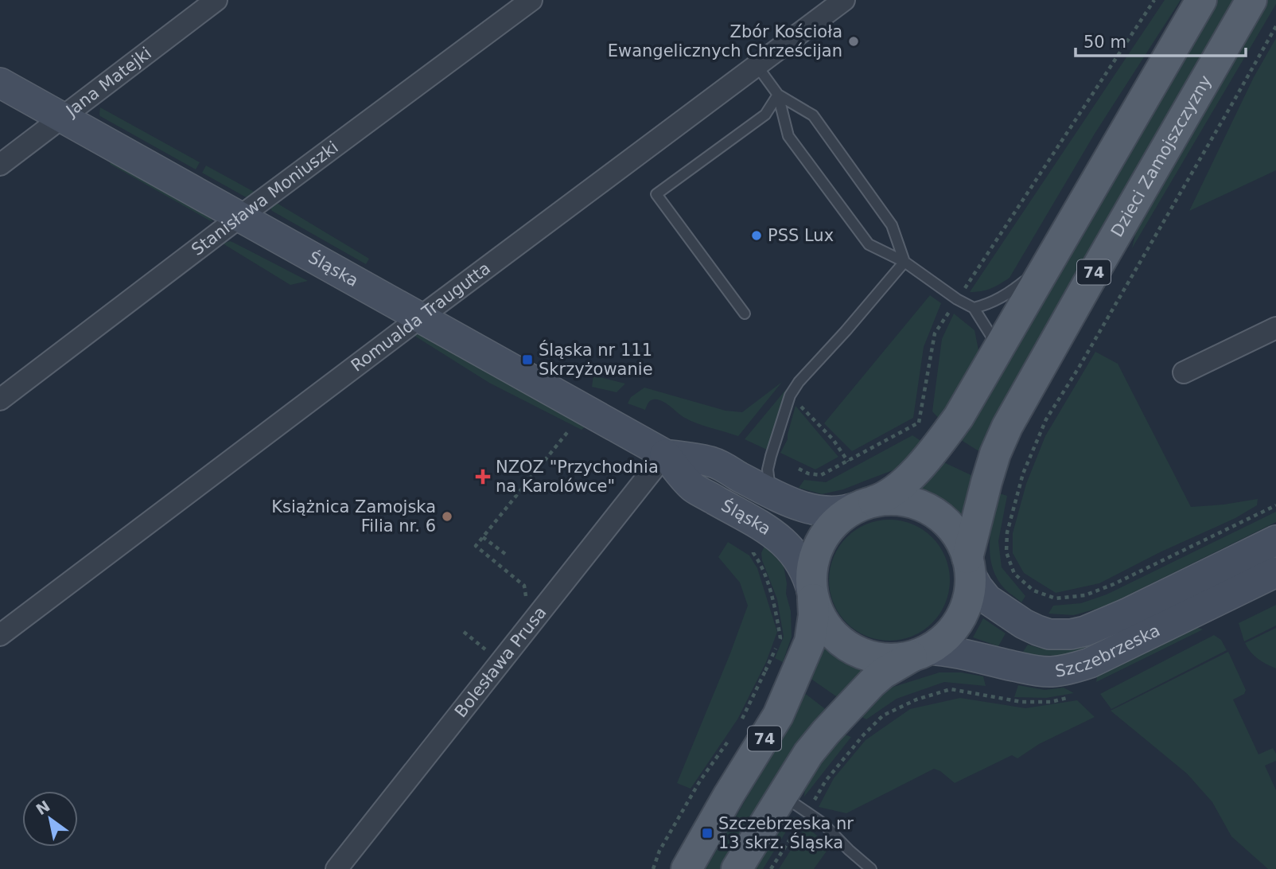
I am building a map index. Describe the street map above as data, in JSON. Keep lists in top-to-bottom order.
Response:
{
  "streets": {
    "main road": ["Dzieci Zamojszczyzny", "74"],
    "street": [
      "Jana Matejki",
      "Stanisława Moniuszki",
      "Śląska",
      "Romualda Traugutta",
      "Szczebrzeska",
      "Bolesława Prusa"
    ]
  },
  "crossings": [
    ["Jana Matejki", "Śląska"],
    ["Dzieci Zamojszczyzny", "Śląska"],
    ["Dzieci Zamojszczyzny", "74"],
    ["Dzieci Zamojszczyzny", "Szczebrzeska"],
    ["Stanisława Moniuszki", "Śląska"],
    ["Śląska", "74"],
    ["Śląska", "Romualda Traugutta"],
    ["Śląska", "Szczebrzeska"],
    ["Śląska", "Bolesława Prusa"],
    ["74", "Szczebrzeska"]
  ],
  "places": {
    "other": ["Zbór Kościoła Ewangelicznych Chrześcijan", "PSS Lux", "Książnica Zamojska Filia nr. 6"],
    "transit": ["Śląska nr 111 Skrzyżowanie", "Szczebrzeska nr 13 skrz. Śląska"],
    "health": ["NZOZ \"Przychodnia na Karolówce\""]
  },
  "scale_bar": "50 m",
  "north": "top left"
}
